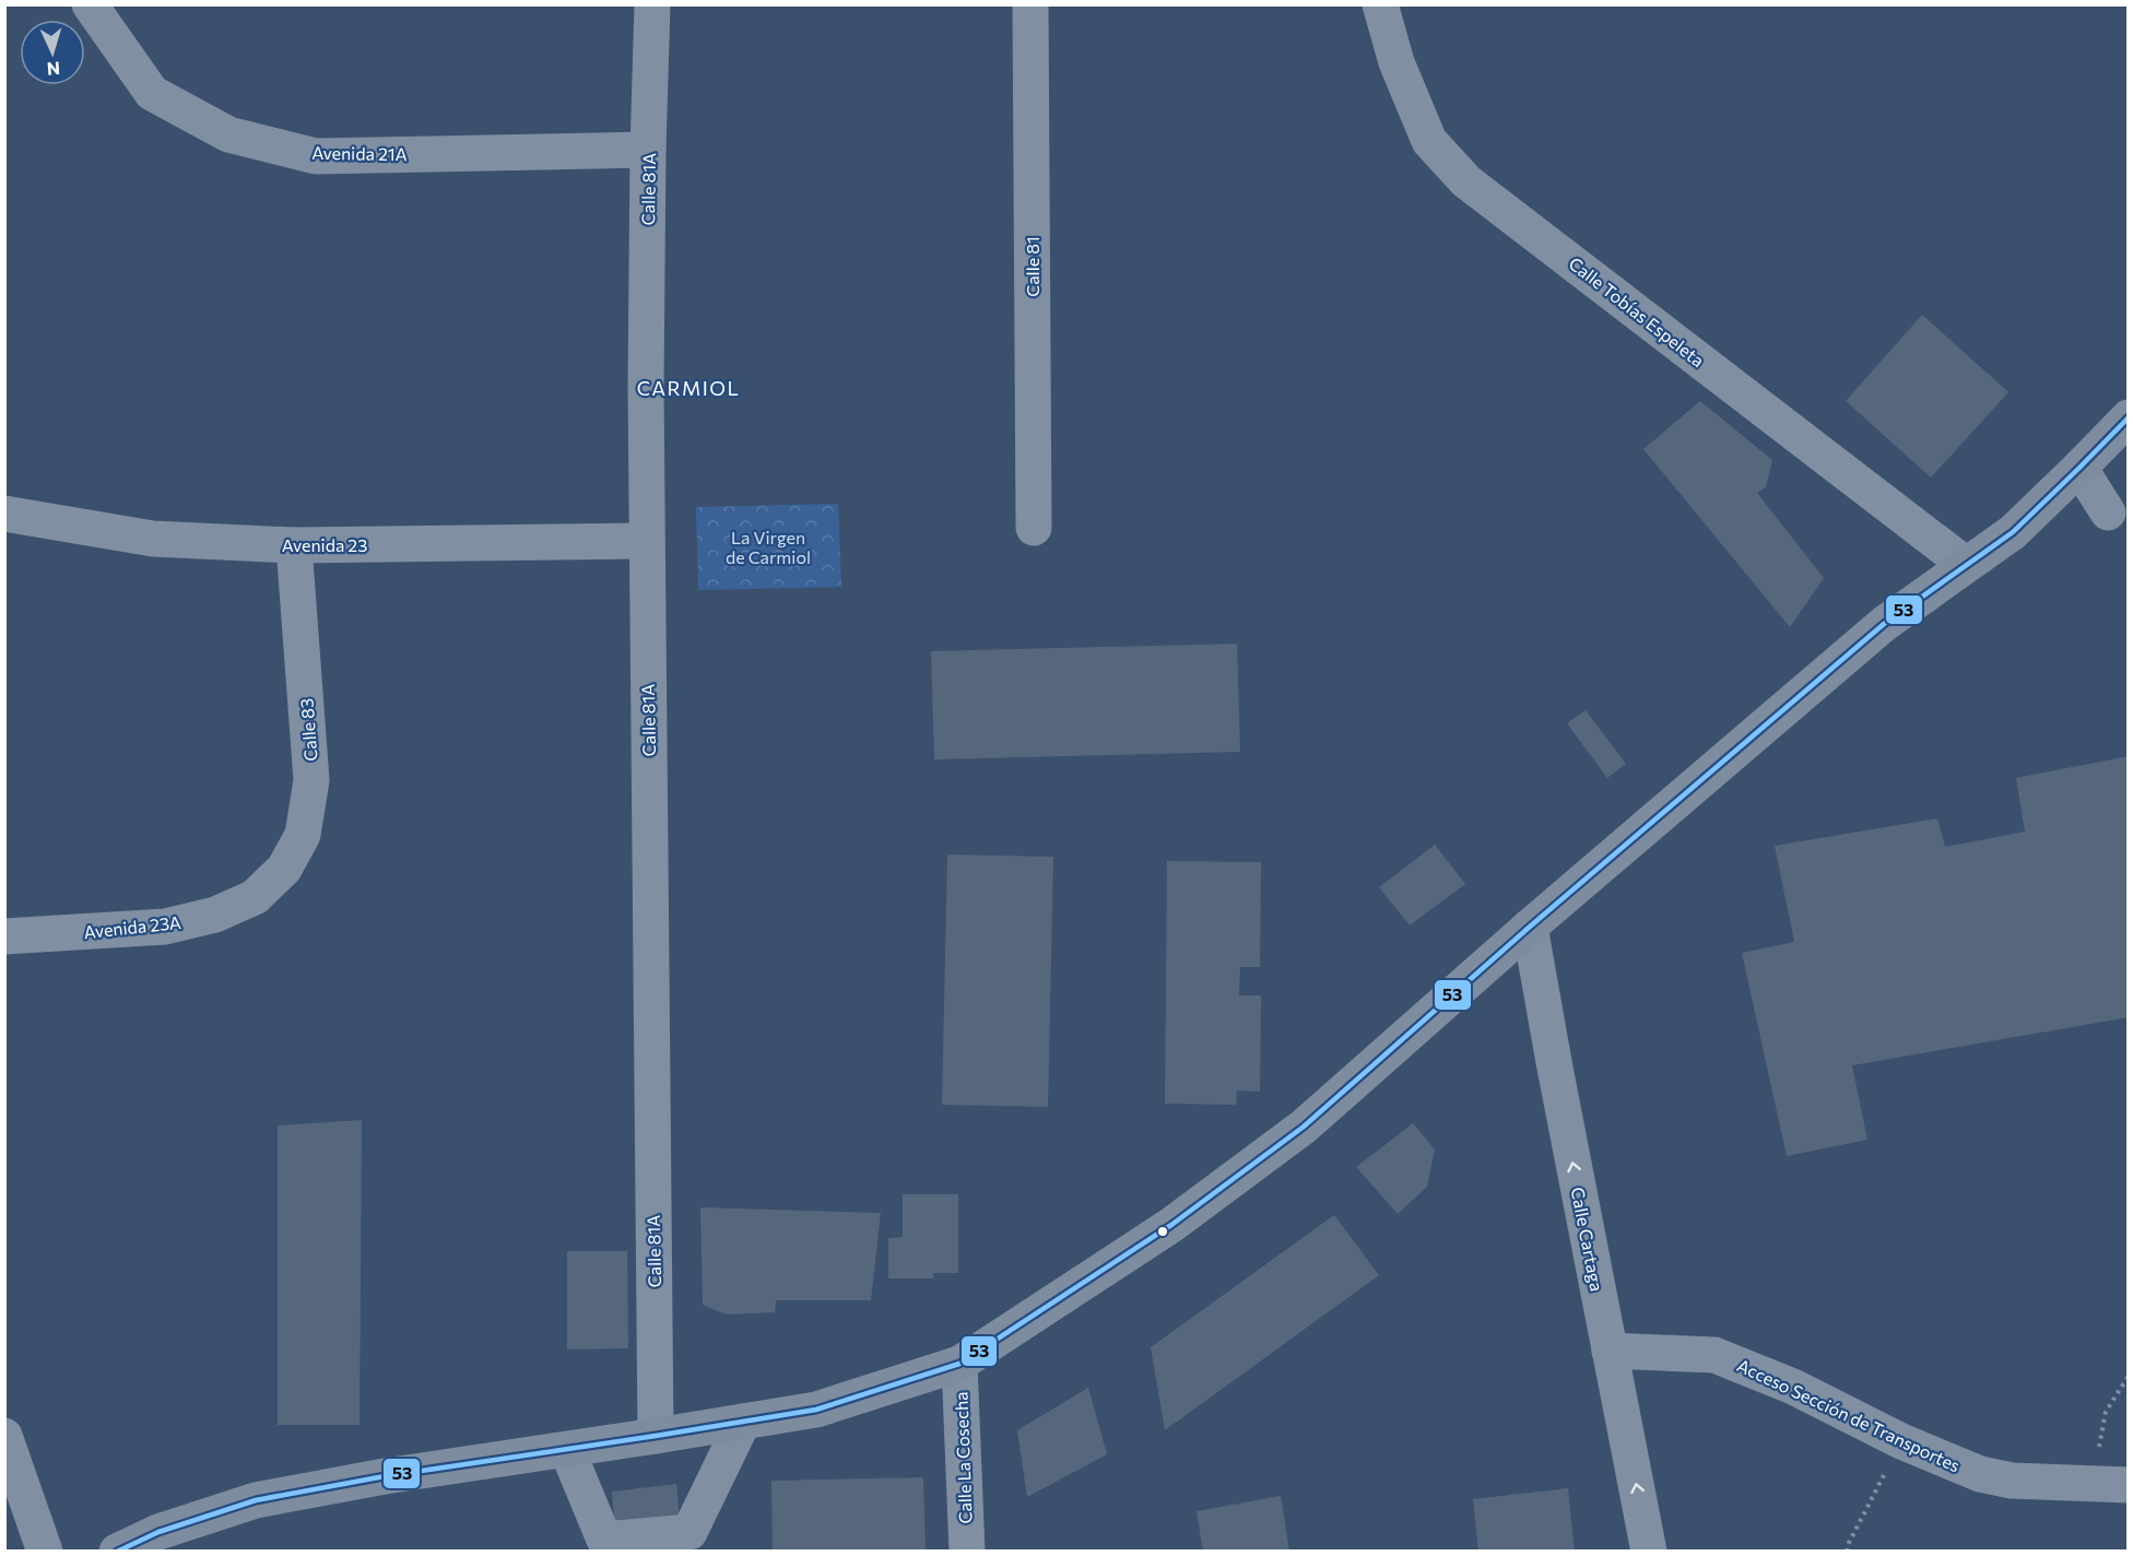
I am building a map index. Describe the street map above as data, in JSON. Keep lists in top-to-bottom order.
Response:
{
  "streets": {
    "street": [
      "Avenida 21A",
      "Calle 81A",
      "Calle 81",
      "Calle Tobías Espeleta",
      "Avenida 23",
      "Calle 83",
      "Avenida 23A",
      "Calle Cartaga",
      "Acceso Sección de Transportes",
      "Calle La Cosecha"
    ]
  },
  "crossings": [
    ["Avenida 21A", "Calle 81A"],
    ["Calle 81A", "Avenida 23"],
    ["Avenida 23", "Calle 83"],
    ["Calle 83", "Avenida 23A"],
    ["Calle Cartaga", "Acceso Sección de Transportes"]
  ],
  "one_way": ["Calle Cartaga"],
  "districts": ["CARMIOL"],
  "parks": ["La Virgen de Carmiol"],
  "lines": ["transit line 53"],
  "north": "bottom"
}
